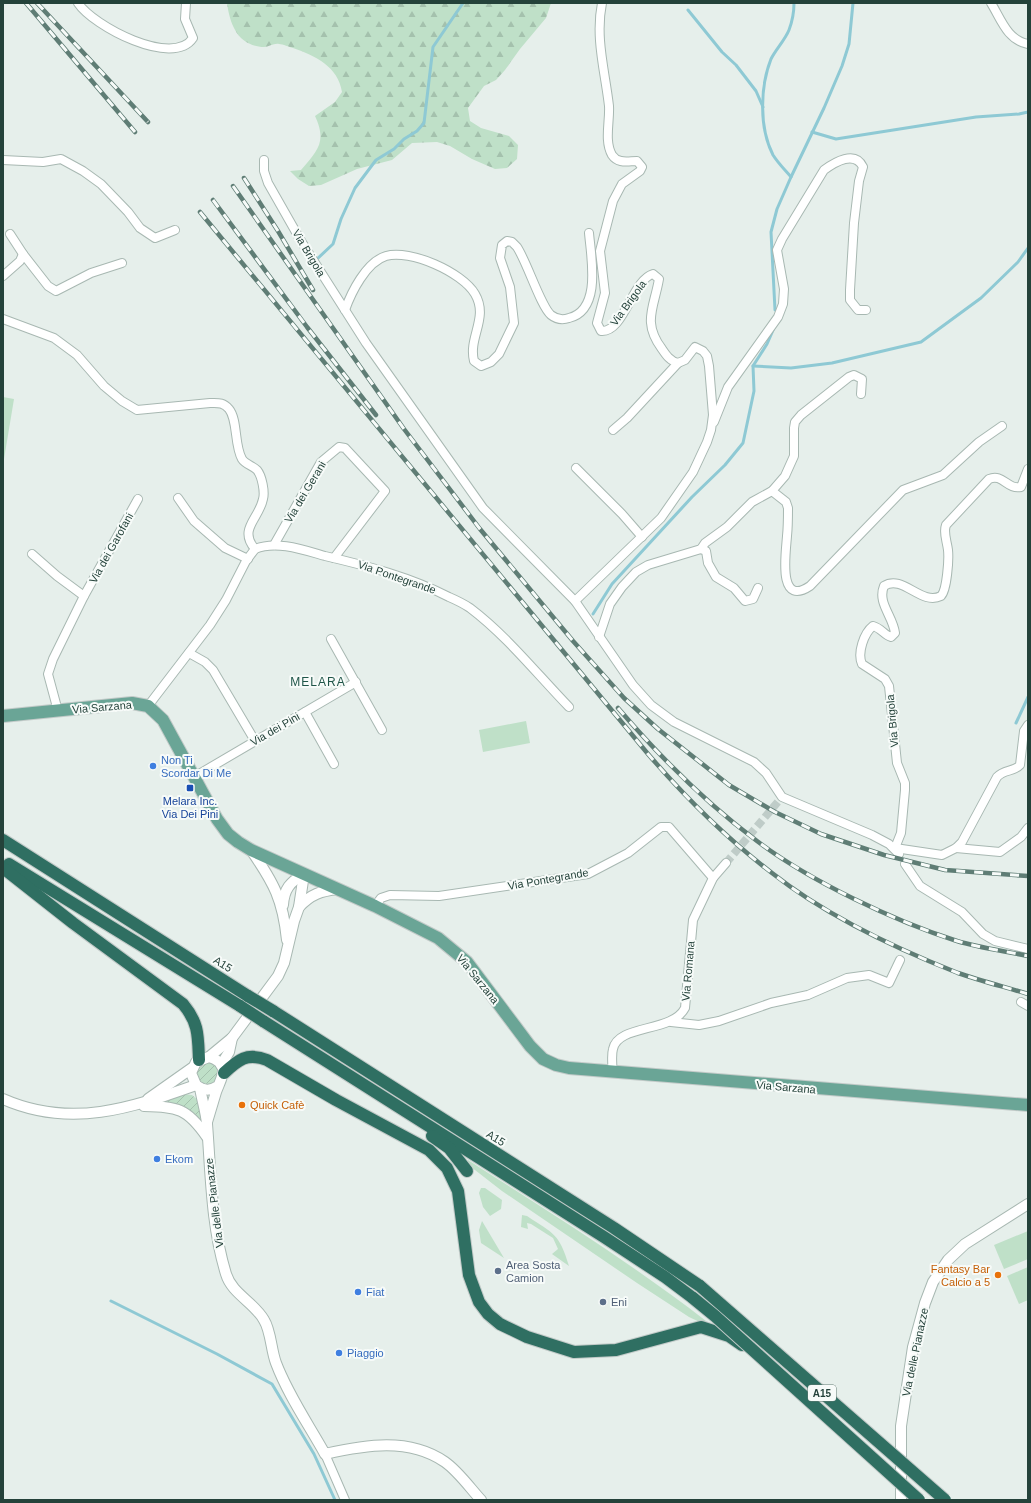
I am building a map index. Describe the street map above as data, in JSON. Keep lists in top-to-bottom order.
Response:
{
  "streets": {
    "highway": ["A15"],
    "main road": ["Via Sarzana"],
    "street": [
      "Via Brigola",
      "Via dei Gerani",
      "Via dei Garofani",
      "Via Pontegrande",
      "Via dei Pini",
      "Via Romana",
      "Via delle Pianazze"
    ]
  },
  "crossings": [
    ["Via dei Gerani", "Via Pontegrande"],
    ["Via dei Garofani", "Via Sarzana"],
    ["Via Pontegrande", "Via Sarzana"],
    ["Via Pontegrande", "Via Romana"],
    ["Via Sarzana", "Via dei Pini"],
    ["Via Sarzana", "Via Romana"],
    ["Via Sarzana", "Via delle Pianazze"]
  ],
  "districts": ["MELARA"],
  "places": {
    "other": [
      "Non Ti Scordar Di Me",
      "Quick Cafè",
      "Ekom",
      "Area Sosta Camion",
      "Fantasy Bar Calcio a 5",
      "Fiat",
      "Eni",
      "Piaggio"
    ],
    "transit": ["Melara Inc. Via Dei Pini"]
  }
}
